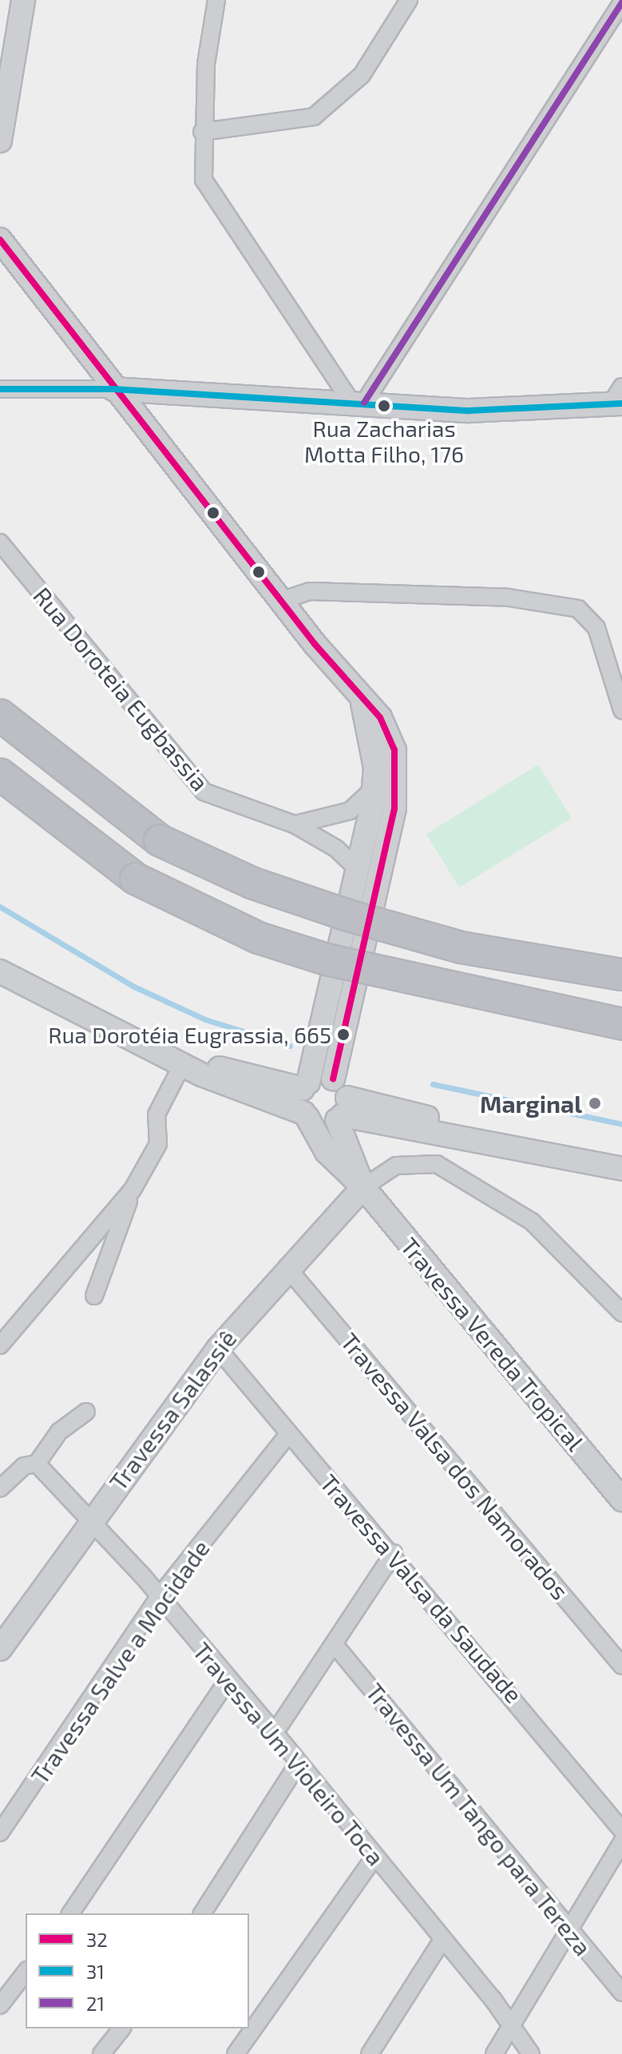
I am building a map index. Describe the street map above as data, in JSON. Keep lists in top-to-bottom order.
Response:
{
  "streets": {
    "main road": ["Travessa Vereda Tropical", "Travessa Salassiê"],
    "street": [
      "Rua Doroteia Eugbassia",
      "Travessa Valsa dos Namorados",
      "Travessa Valsa da Saudade",
      "Travessa Salve a Mocidade",
      "Travessa Um Violeiro Toca",
      "Travessa Um Tango para Tereza"
    ]
  },
  "crossings": [
    ["Travessa Vereda Tropical", "Travessa Salassiê"],
    ["Travessa Salassiê", "Travessa Valsa dos Namorados"],
    ["Travessa Salassiê", "Travessa Valsa da Saudade"],
    ["Travessa Salassiê", "Travessa Um Violeiro Toca"],
    ["Travessa Valsa da Saudade", "Travessa Salve a Mocidade"],
    ["Travessa Salve a Mocidade", "Travessa Um Violeiro Toca"]
  ],
  "places": ["Rua Zacharias Motta Filho, 176", "Rua Dorotéia Eugrassia, 665", "Marginal"],
  "lines": ["transit line 21", "transit line 32", "transit line 31"],
  "legend": ["32", "31", "21"]
}
